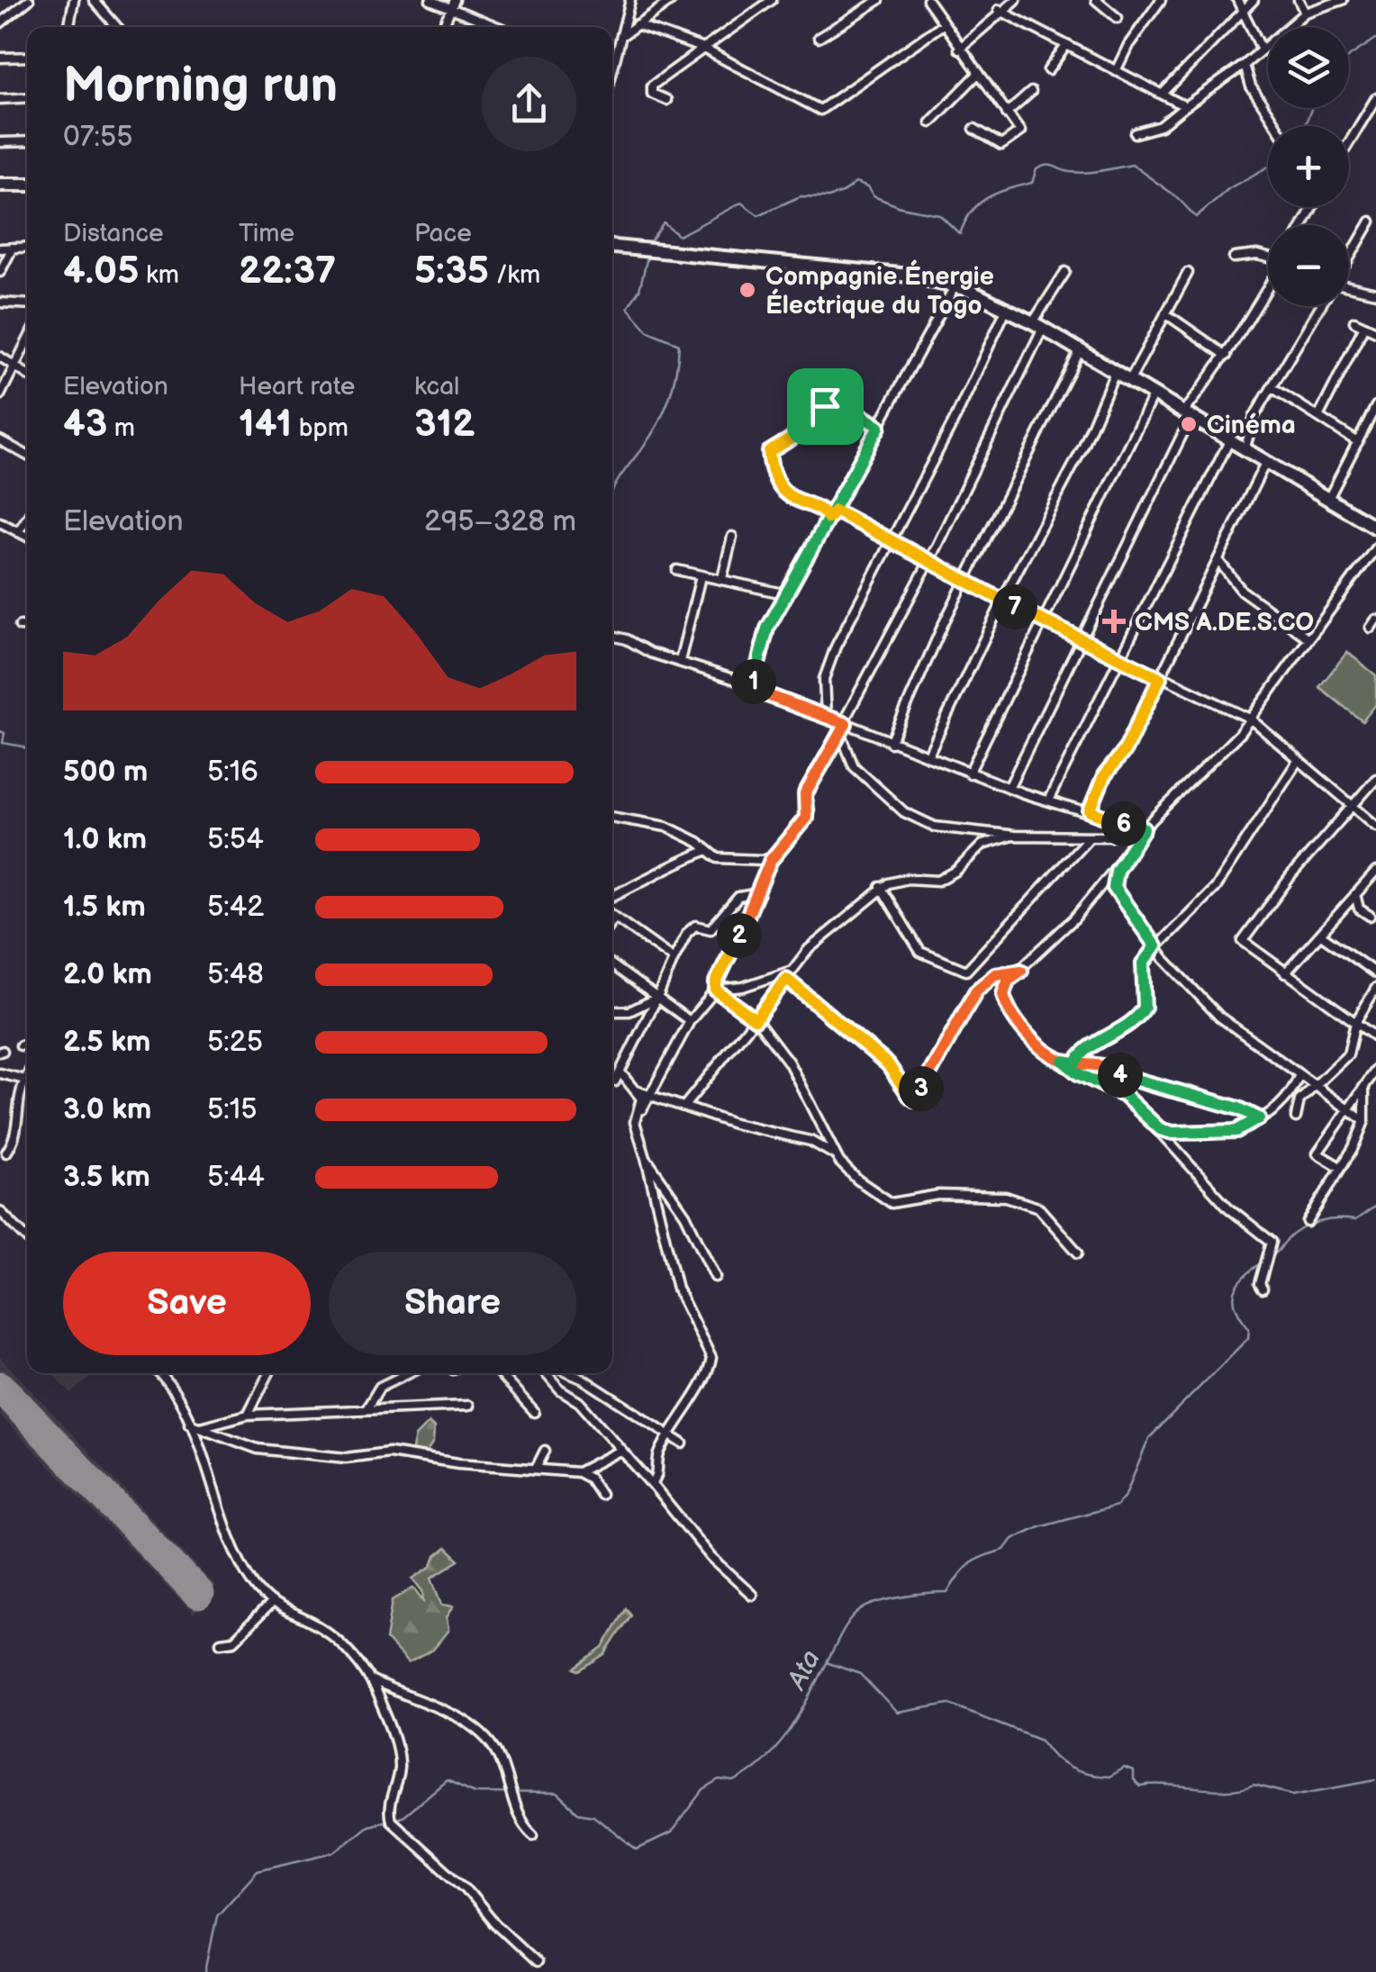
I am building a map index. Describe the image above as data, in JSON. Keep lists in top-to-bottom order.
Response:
{
  "water": ["Ata"],
  "places": {
    "other": ["Compagnie Énergie Électrique du Togo", "Cinéma"],
    "health": ["CMS A.DE.S.CO"]
  },
  "page": {
    "map_buttons": ["+", "−"],
    "heading": ["Morning run", "07:55"],
    "stats": [
      ["Distance", "4.05 km"],
      ["Time", "22:37"],
      ["Pace", "5:35 /km"],
      ["Elevation", "43 m"],
      ["Heart rate", "141 bpm"],
      ["kcal", "312"]
    ],
    "chart": ["Elevation", "295–328 m"],
    "pins": [
      "7",
      "1",
      "6",
      "2",
      "4",
      "3"
    ],
    "list": [
      {
        "name": "500 m",
        "note": "5:16"
      },
      {
        "name": "1.0 km",
        "note": "5:54"
      },
      {
        "name": "1.5 km",
        "note": "5:42"
      },
      {
        "name": "2.0 km",
        "note": "5:48"
      },
      {
        "name": "2.5 km",
        "note": "5:25"
      },
      {
        "name": "3.0 km",
        "note": "5:15"
      },
      {
        "name": "3.5 km",
        "note": "5:44"
      }
    ],
    "buttons": ["Save", "Share"]
  }
}
